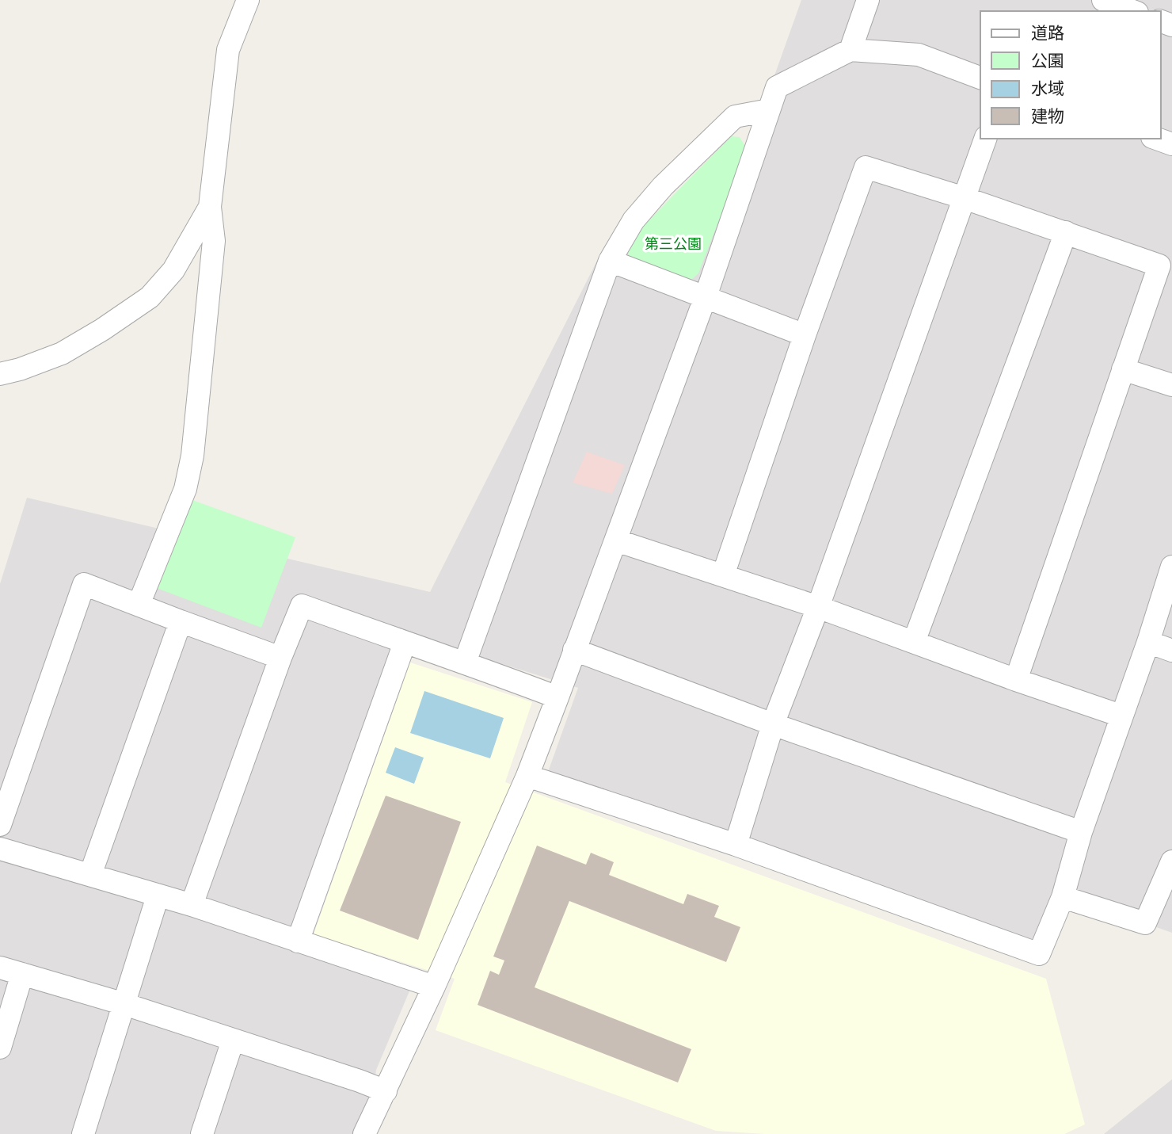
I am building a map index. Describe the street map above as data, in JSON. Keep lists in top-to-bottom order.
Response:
{
  "parks": ["第三公園"],
  "legend": [
    "道路",
    "公園",
    "水域",
    "建物"
  ]
}
